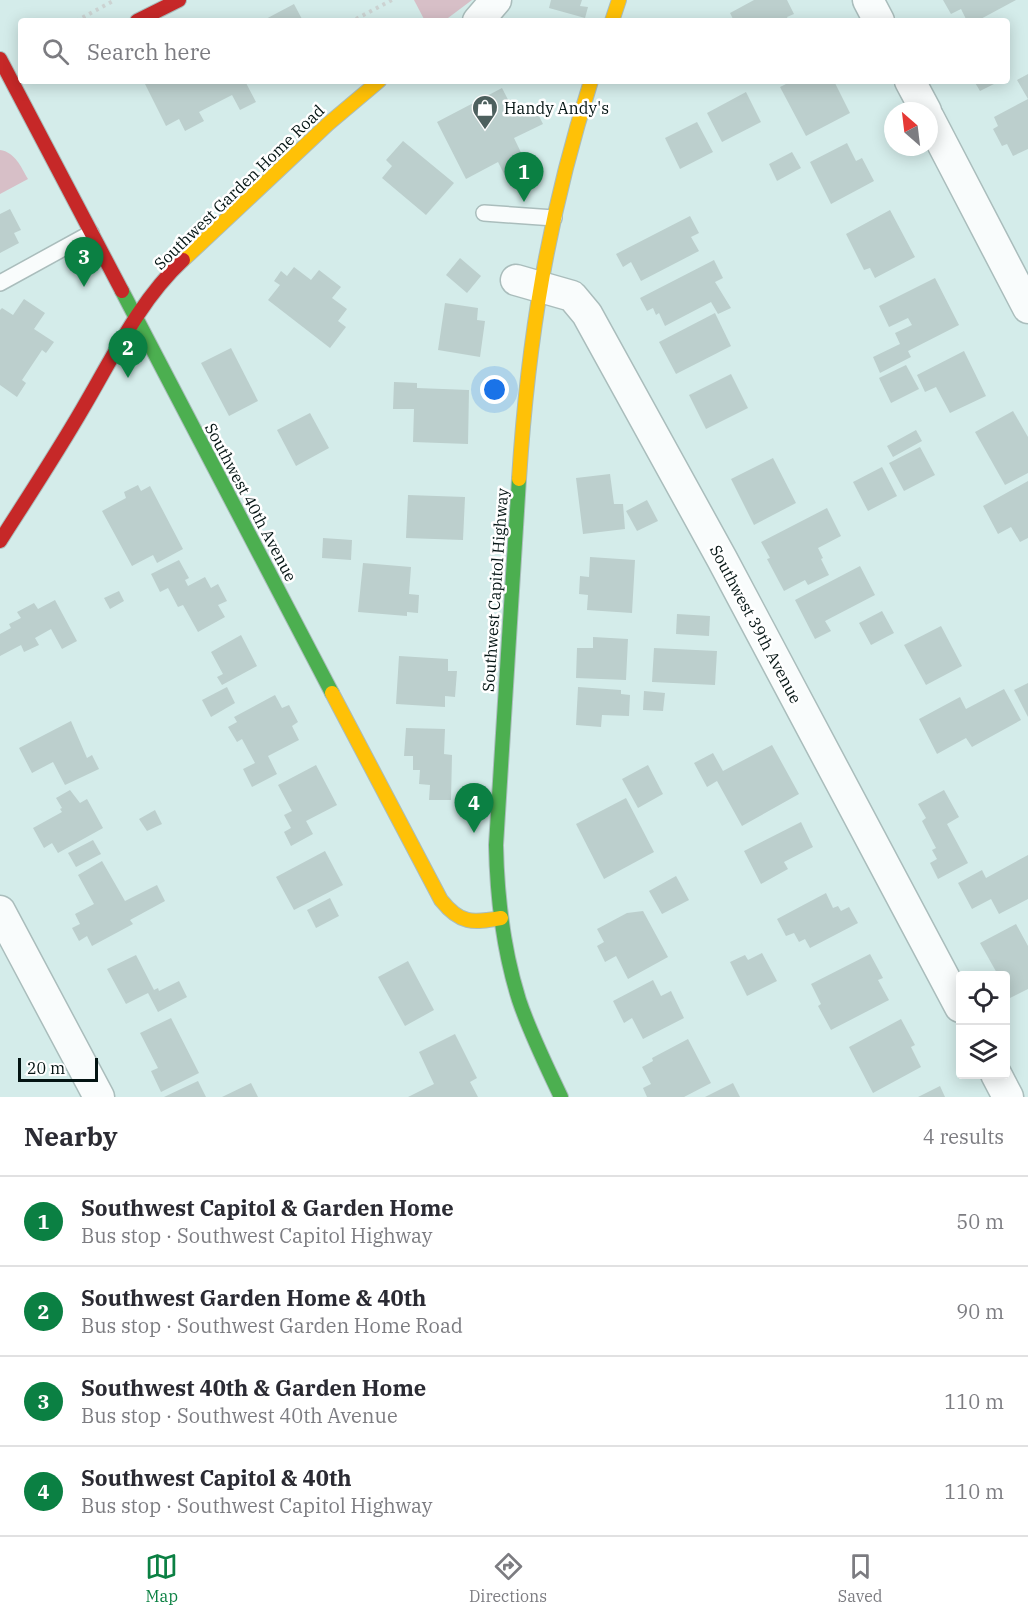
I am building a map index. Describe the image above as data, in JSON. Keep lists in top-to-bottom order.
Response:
{
  "streets": {
    "street": [
      "Southwest Garden Home Road",
      "Southwest 40th Avenue",
      "Southwest Capitol Highway",
      "Southwest 39th Avenue"
    ]
  },
  "crossings": [
    ["Southwest Garden Home Road", "Southwest 40th Avenue"],
    ["Southwest 40th Avenue", "Southwest Capitol Highway"],
    ["Southwest Capitol Highway", "Southwest 39th Avenue"]
  ],
  "places": {
    "shop": ["Handy Andy's"]
  },
  "scale_bar": "20 m",
  "north": "top left",
  "page": {
    "search": "Search here",
    "pins": [
      "1",
      "3",
      "2",
      "4"
    ],
    "scale": "20 m",
    "heading": ["Nearby", "4 results"],
    "list": [
      {
        "mark": "1",
        "name": "Southwest Capitol & Garden Home",
        "note": "Bus stop · Southwest Capitol Highway",
        "value": "50 m"
      },
      {
        "mark": "2",
        "name": "Southwest Garden Home & 40th",
        "note": "Bus stop · Southwest Garden Home Road",
        "value": "90 m"
      },
      {
        "mark": "3",
        "name": "Southwest 40th & Garden Home",
        "note": "Bus stop · Southwest 40th Avenue",
        "value": "110 m"
      },
      {
        "mark": "4",
        "name": "Southwest Capitol & 40th",
        "note": "Bus stop · Southwest Capitol Highway",
        "value": "110 m"
      }
    ],
    "nav": ["Map", "Directions", "Saved"]
  }
}
